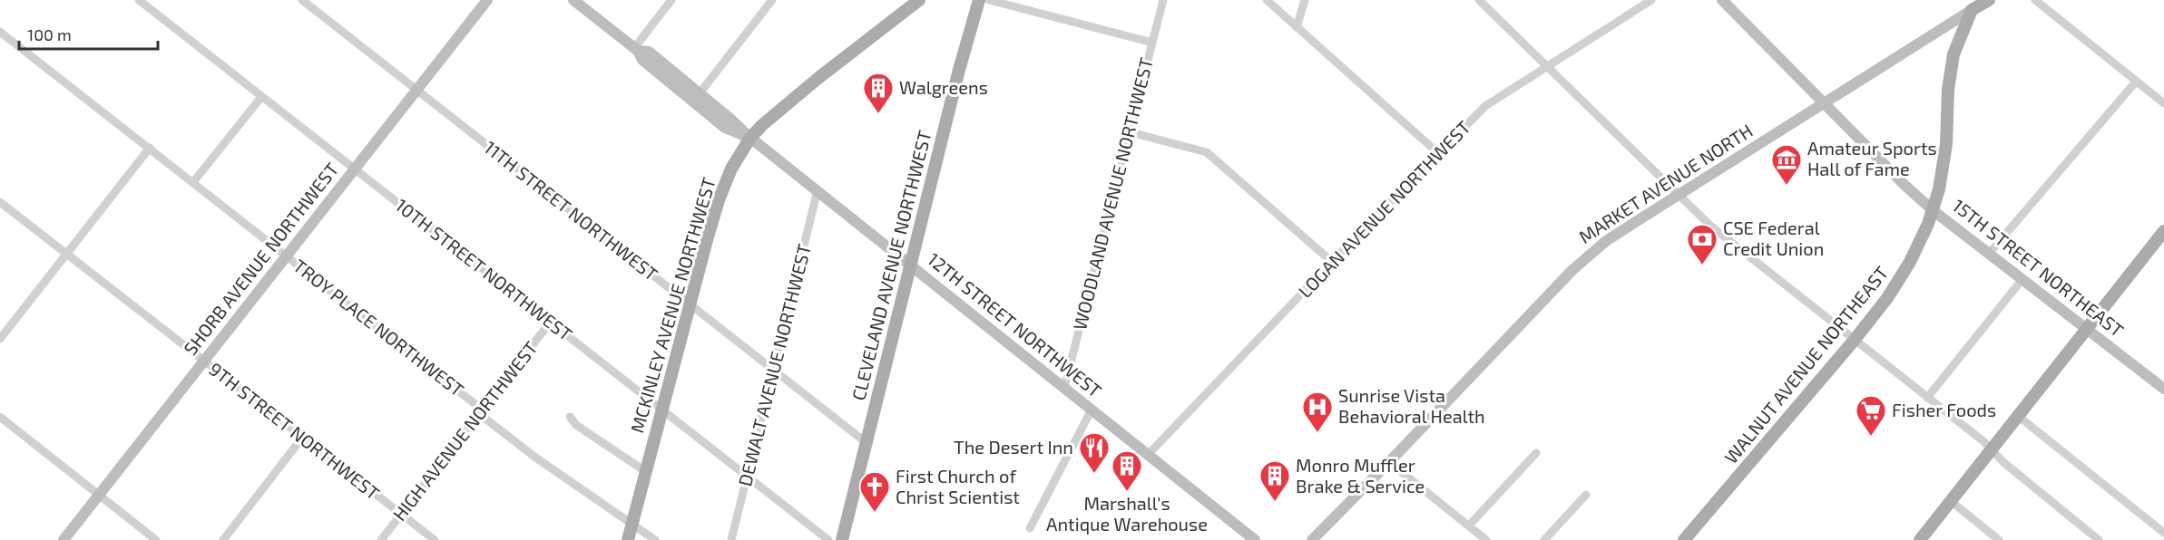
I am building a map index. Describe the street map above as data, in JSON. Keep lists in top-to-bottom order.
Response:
{
  "streets": {
    "main road": [
      "MARKET AVENUE NORTH",
      "CLEVELAND AVENUE NORTHWEST",
      "MCKINLEY AVENUE NORTHWEST",
      "WALNUT AVENUE NORTHEAST"
    ],
    "street": [
      "WOODLAND AVENUE NORTHWEST",
      "LOGAN AVENUE NORTHWEST",
      "11TH STREET NORTHWEST",
      "SHORB AVENUE NORTHWEST",
      "15TH STREET NORTHEAST",
      "10TH STREET NORTHWEST",
      "12TH STREET NORTHWEST",
      "TROY PLACE NORTHWEST",
      "DEWALT AVENUE NORTHWEST",
      "9TH STREET NORTHWEST",
      "HIGH AVENUE NORTHWEST"
    ]
  },
  "crossings": [
    ["MARKET AVENUE NORTH", "15TH STREET NORTHEAST"],
    ["MARKET AVENUE NORTH", "WALNUT AVENUE NORTHEAST"],
    ["WOODLAND AVENUE NORTHWEST", "12TH STREET NORTHWEST"],
    ["LOGAN AVENUE NORTHWEST", "12TH STREET NORTHWEST"],
    ["11TH STREET NORTHWEST", "SHORB AVENUE NORTHWEST"],
    ["11TH STREET NORTHWEST", "CLEVELAND AVENUE NORTHWEST"],
    ["11TH STREET NORTHWEST", "MCKINLEY AVENUE NORTHWEST"],
    ["11TH STREET NORTHWEST", "DEWALT AVENUE NORTHWEST"],
    ["SHORB AVENUE NORTHWEST", "10TH STREET NORTHWEST"],
    ["SHORB AVENUE NORTHWEST", "TROY PLACE NORTHWEST"],
    ["SHORB AVENUE NORTHWEST", "9TH STREET NORTHWEST"],
    ["CLEVELAND AVENUE NORTHWEST", "12TH STREET NORTHWEST"],
    ["15TH STREET NORTHEAST", "WALNUT AVENUE NORTHEAST"],
    ["10TH STREET NORTHWEST", "MCKINLEY AVENUE NORTHWEST"],
    ["10TH STREET NORTHWEST", "DEWALT AVENUE NORTHWEST"],
    ["10TH STREET NORTHWEST", "HIGH AVENUE NORTHWEST"],
    ["MCKINLEY AVENUE NORTHWEST", "12TH STREET NORTHWEST"],
    ["MCKINLEY AVENUE NORTHWEST", "TROY PLACE NORTHWEST"],
    ["12TH STREET NORTHWEST", "DEWALT AVENUE NORTHWEST"],
    ["TROY PLACE NORTHWEST", "HIGH AVENUE NORTHWEST"],
    ["9TH STREET NORTHWEST", "HIGH AVENUE NORTHWEST"]
  ],
  "places": {
    "building": ["Walgreens", "Marshall's Antique Warehouse", "Monro Muffler Brake & Service"],
    "museum": ["Amateur Sports Hall of Fame"],
    "bank": ["CSE Federal Credit Union"],
    "hospital": ["Sunrise Vista Behavioral Health"],
    "supermarket": ["Fisher Foods"],
    "restaurant": ["The Desert Inn"],
    "church": ["First Church of Christ Scientist"]
  },
  "scale_bar": "100 m"
}
